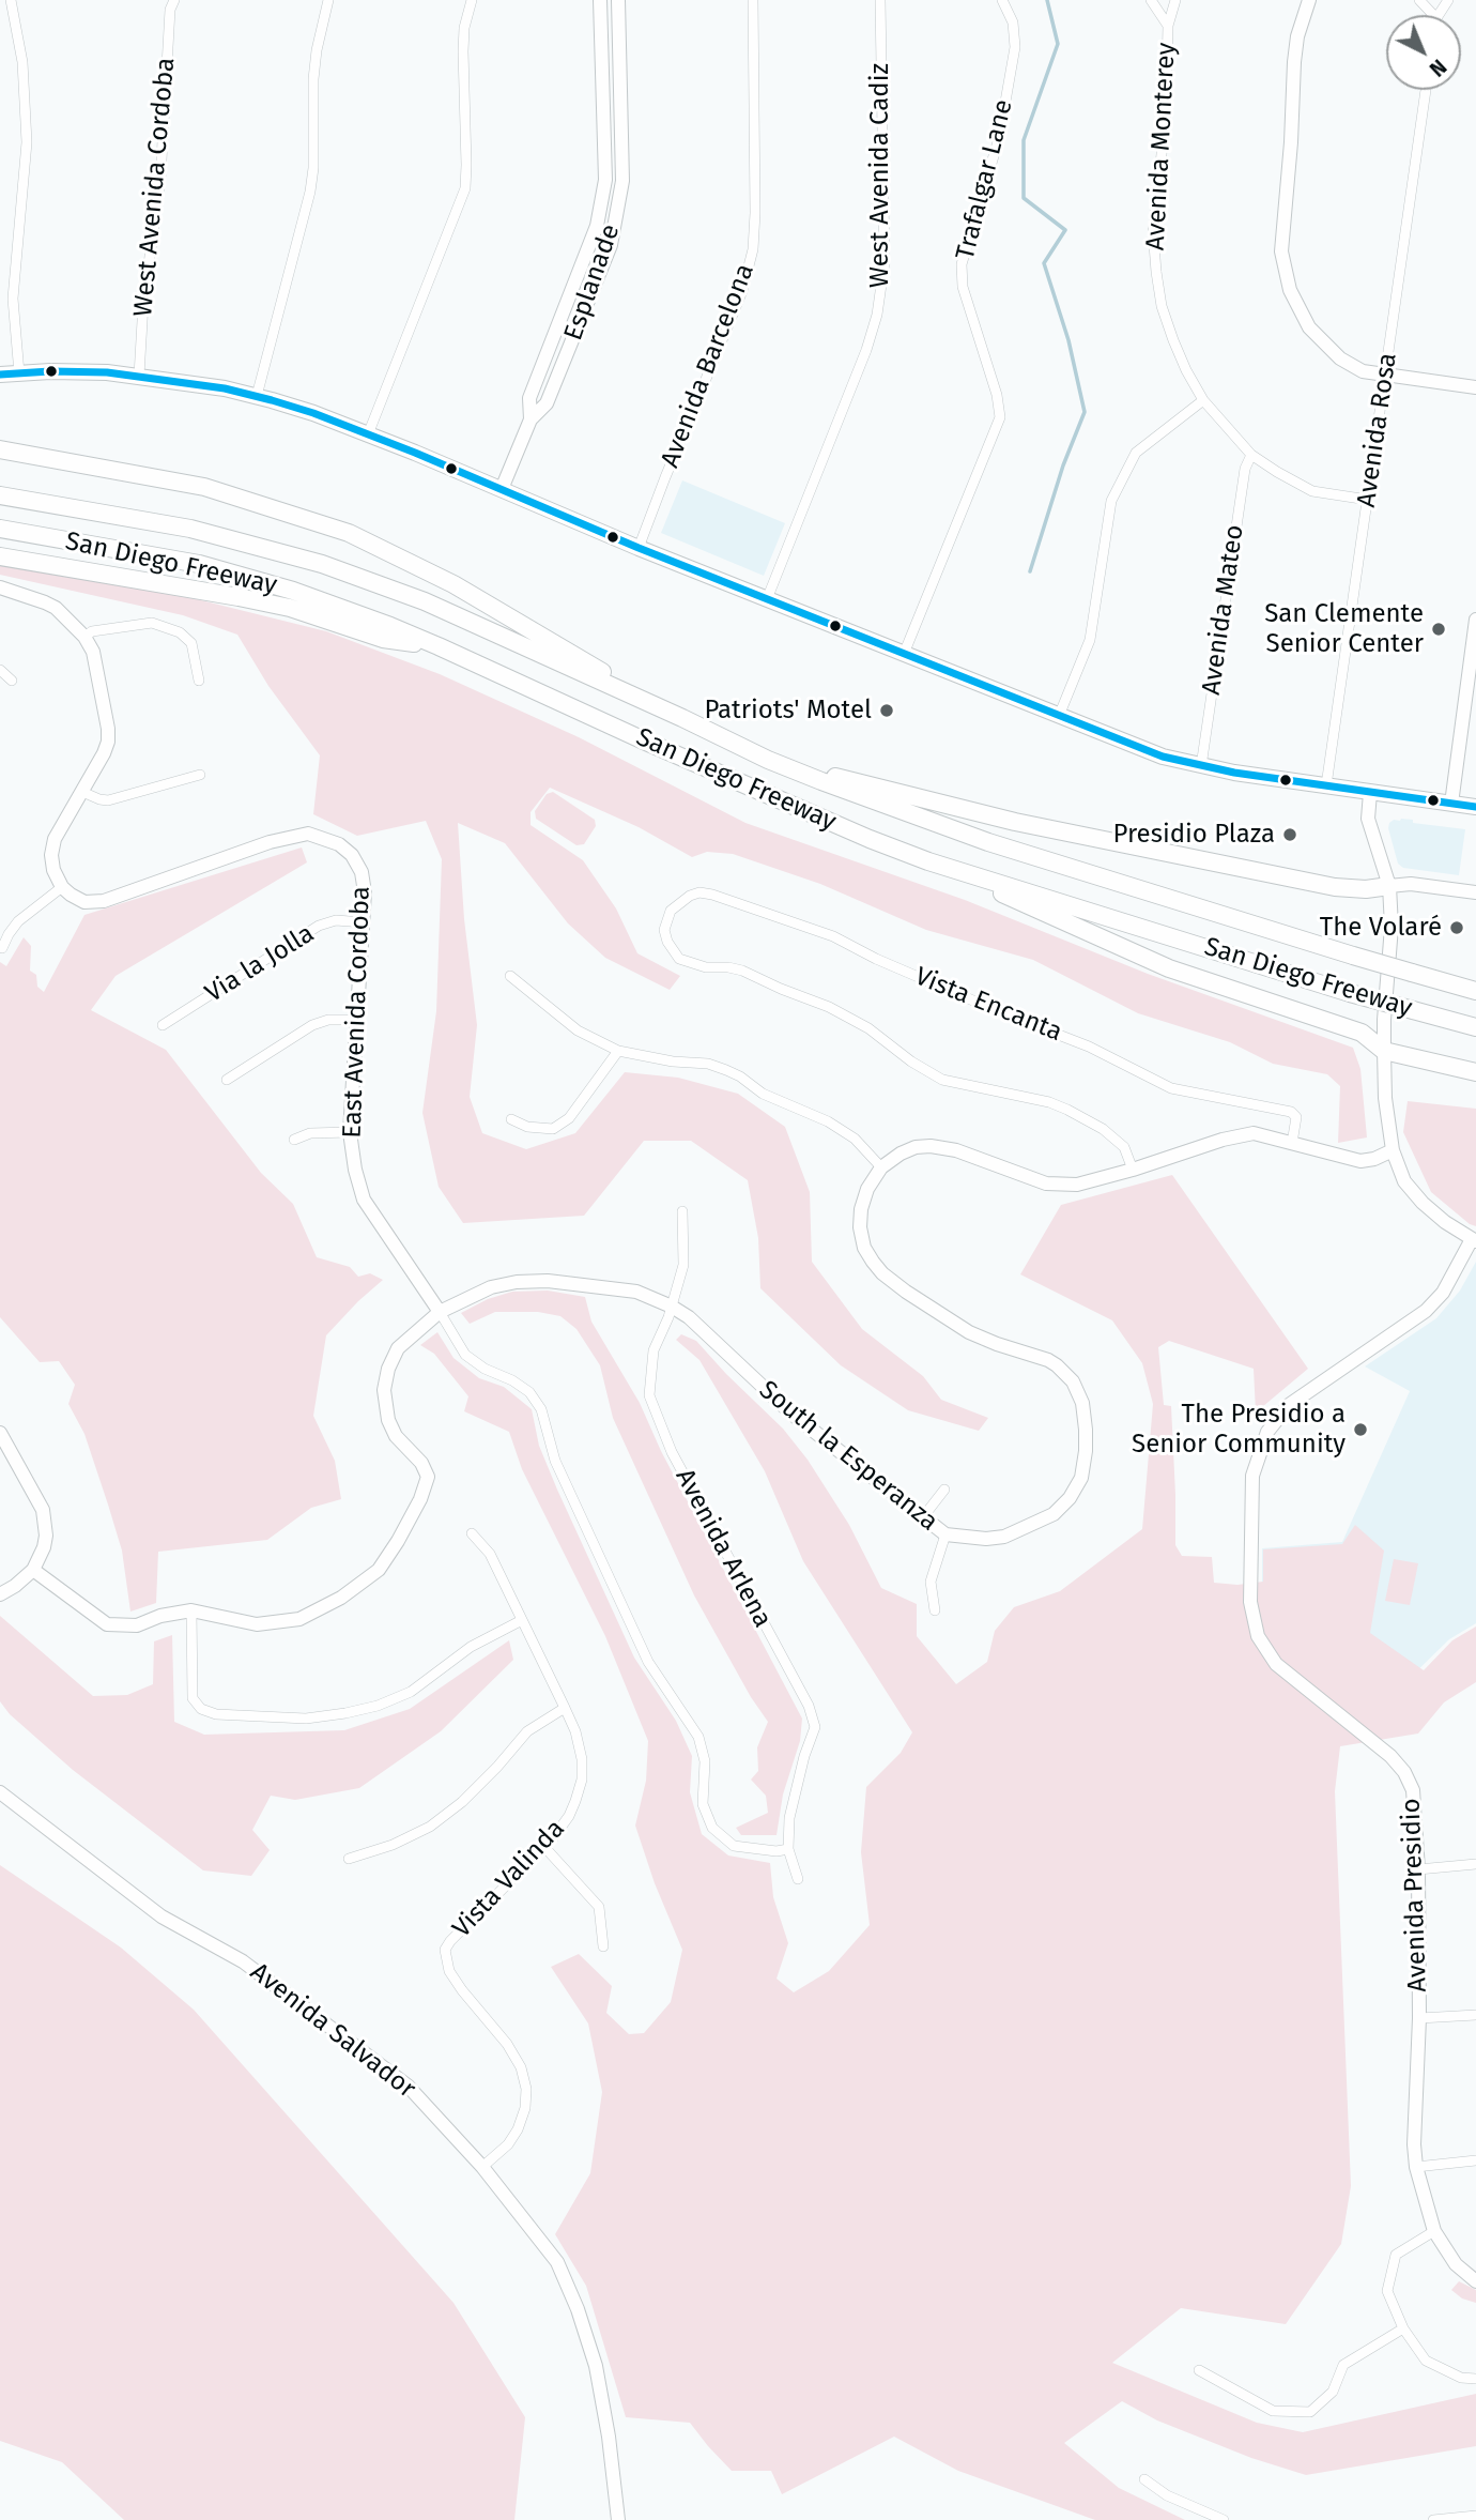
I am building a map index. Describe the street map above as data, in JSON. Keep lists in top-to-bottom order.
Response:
{
  "streets": {
    "highway": ["San Diego Freeway"],
    "street": [
      "Avenida Monterey",
      "West Avenida Cadiz",
      "Trafalgar Lane",
      "West Avenida Cordoba",
      "Esplanade",
      "Avenida Barcelona",
      "Avenida Rosa",
      "Avenida Mateo",
      "Via la Jolla",
      "Vista Encanta",
      "East Avenida Cordoba",
      "South la Esperanza",
      "Avenida Arlena",
      "Vista Valinda",
      "Avenida Presidio",
      "Avenida Salvador"
    ]
  },
  "crossings": [
    ["Avenida Monterey", "Avenida Rosa"],
    ["Avenida Monterey", "Avenida Mateo"],
    ["Via la Jolla", "East Avenida Cordoba"],
    ["East Avenida Cordoba", "South la Esperanza"],
    ["East Avenida Cordoba", "Avenida Arlena"],
    ["South la Esperanza", "Avenida Arlena"],
    ["Vista Valinda", "Avenida Salvador"]
  ],
  "places": [
    "San Clemente Senior Center",
    "Patriots' Motel",
    "Presidio Plaza",
    "The Volaré",
    "The Presidio a Senior Community"
  ],
  "north": "bottom right"
}
